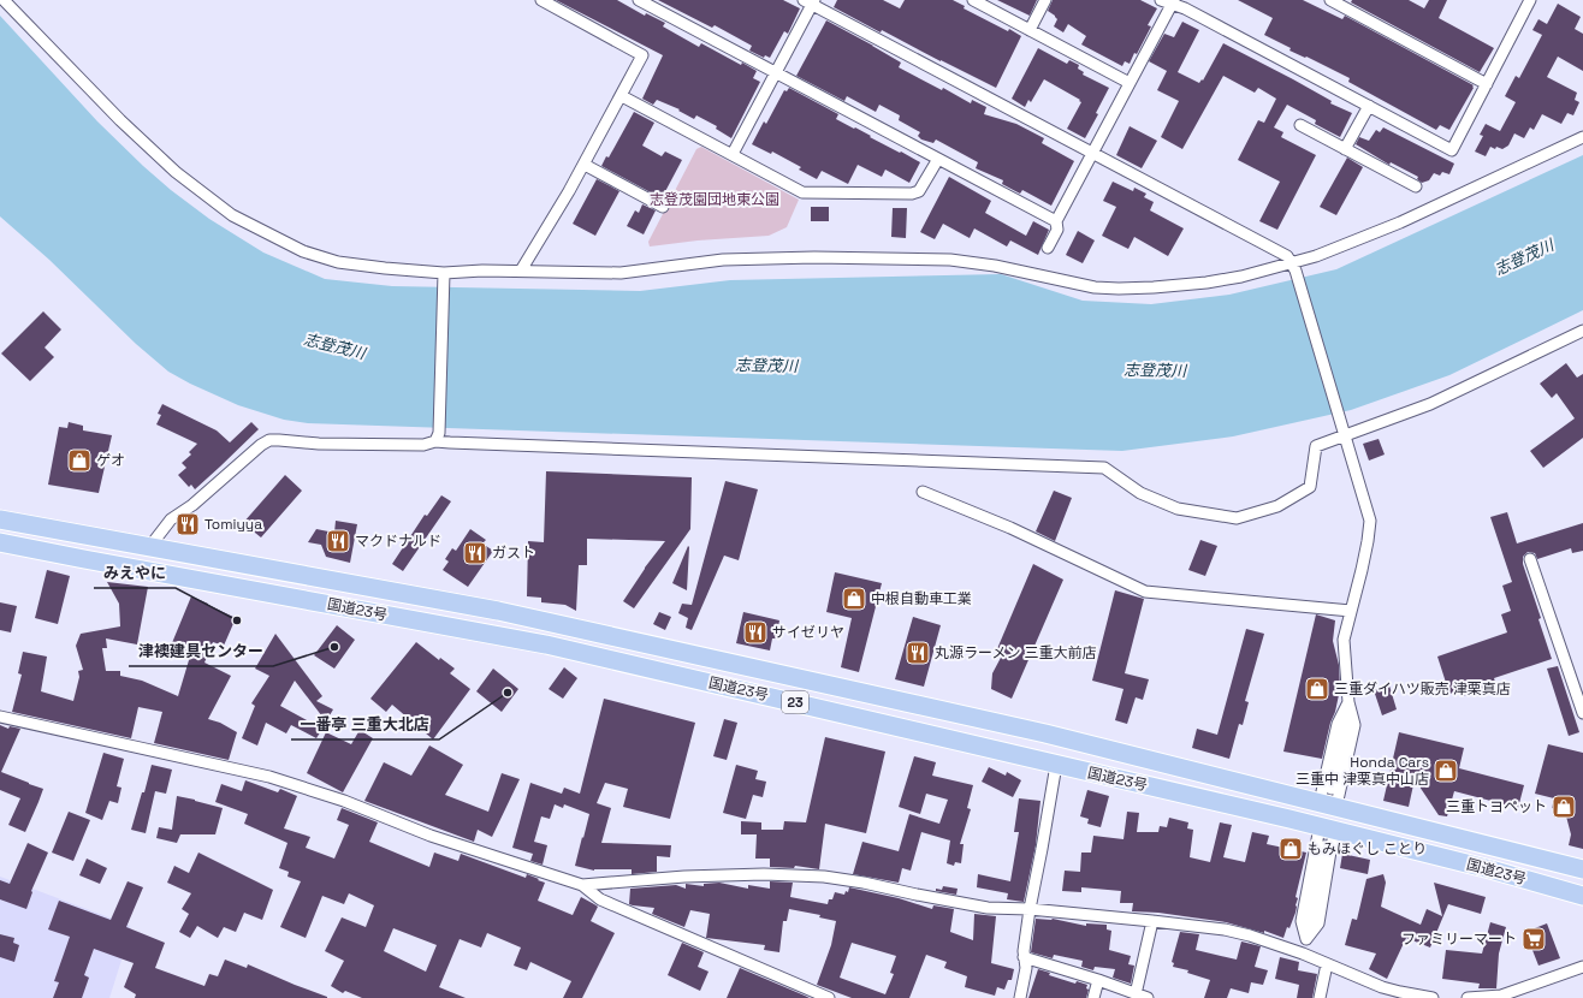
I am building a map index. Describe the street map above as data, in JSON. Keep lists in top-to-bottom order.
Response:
{
  "streets": {
    "highway": ["国道23号", "23"]
  },
  "water": ["志登茂川"],
  "parks": ["志登茂園団地東公園"],
  "places": {
    "shop": [
      "ゲオ",
      "中根自動車工業",
      "三重ダイハツ販売 津栗真店",
      "Honda Cars 三重中 津栗真中山店",
      "三重トヨペット",
      "もみほぐし ことり"
    ],
    "restaurant": [
      "Tomiyya",
      "マクドナルド",
      "ガスト",
      "サイゼリヤ",
      "丸源ラーメン 三重大前店"
    ],
    "other": ["みえやに", "津襖建具センター", "一番亭 三重大北店"],
    "supermarket": ["ファミリーマート"]
  }
}
